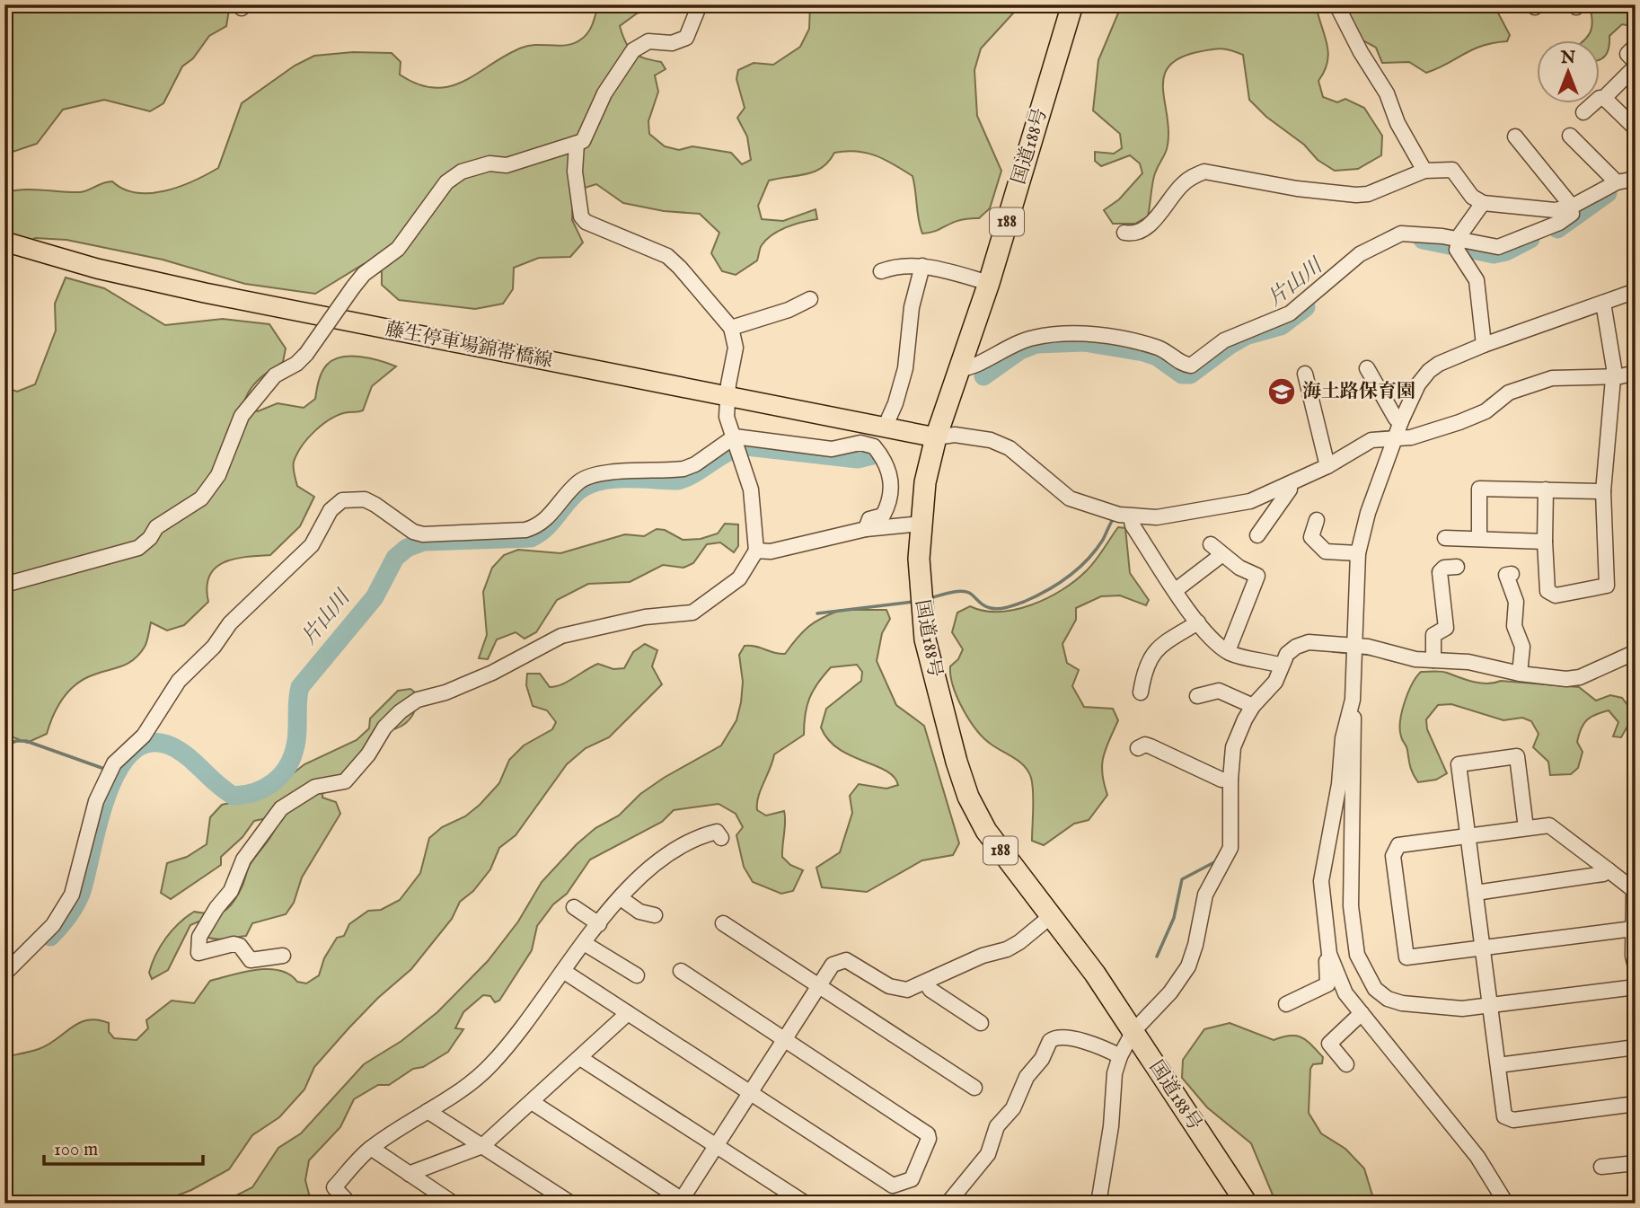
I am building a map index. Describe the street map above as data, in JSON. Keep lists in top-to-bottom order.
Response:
{
  "streets": {
    "highway": ["国道188号", "188"],
    "main road": ["藤生停車場錦帯橋線"]
  },
  "crossings": [
    ["国道188号", "藤生停車場錦帯橋線"]
  ],
  "water": ["片山川"],
  "places": {
    "school or university": ["海土路保育園"]
  },
  "scale_bar": "100 m",
  "north": "top"
}
